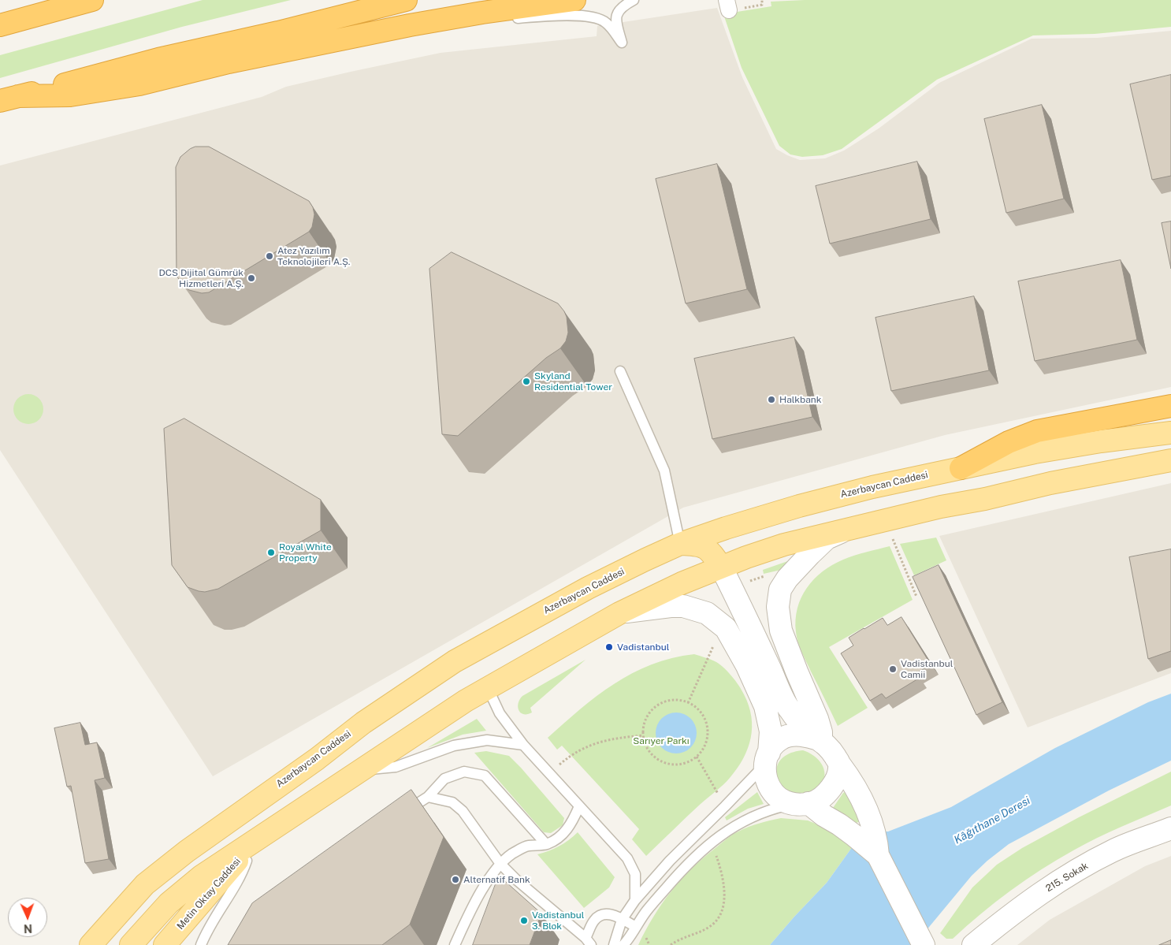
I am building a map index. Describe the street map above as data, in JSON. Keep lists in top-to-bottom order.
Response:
{
  "streets": {
    "main road": ["Azerbaycan Caddesi", "Metin Oktay Caddesi"],
    "street": ["215. Sokak"]
  },
  "water": ["Kâğıthane Deresi"],
  "parks": ["Sarıyer Parkı"],
  "places": [
    "Atez Yazılım Teknolojileri A.Ş.",
    "DCS Dijital Gümrük Hizmetleri A.Ş.",
    "Skyland Residential Tower",
    "Halkbank",
    "Royal White Property",
    "Vadistanbul",
    "Vadistanbul Camii",
    "Alternatif Bank",
    "Vadistanbul 3. Blok"
  ],
  "north": "bottom"
}
